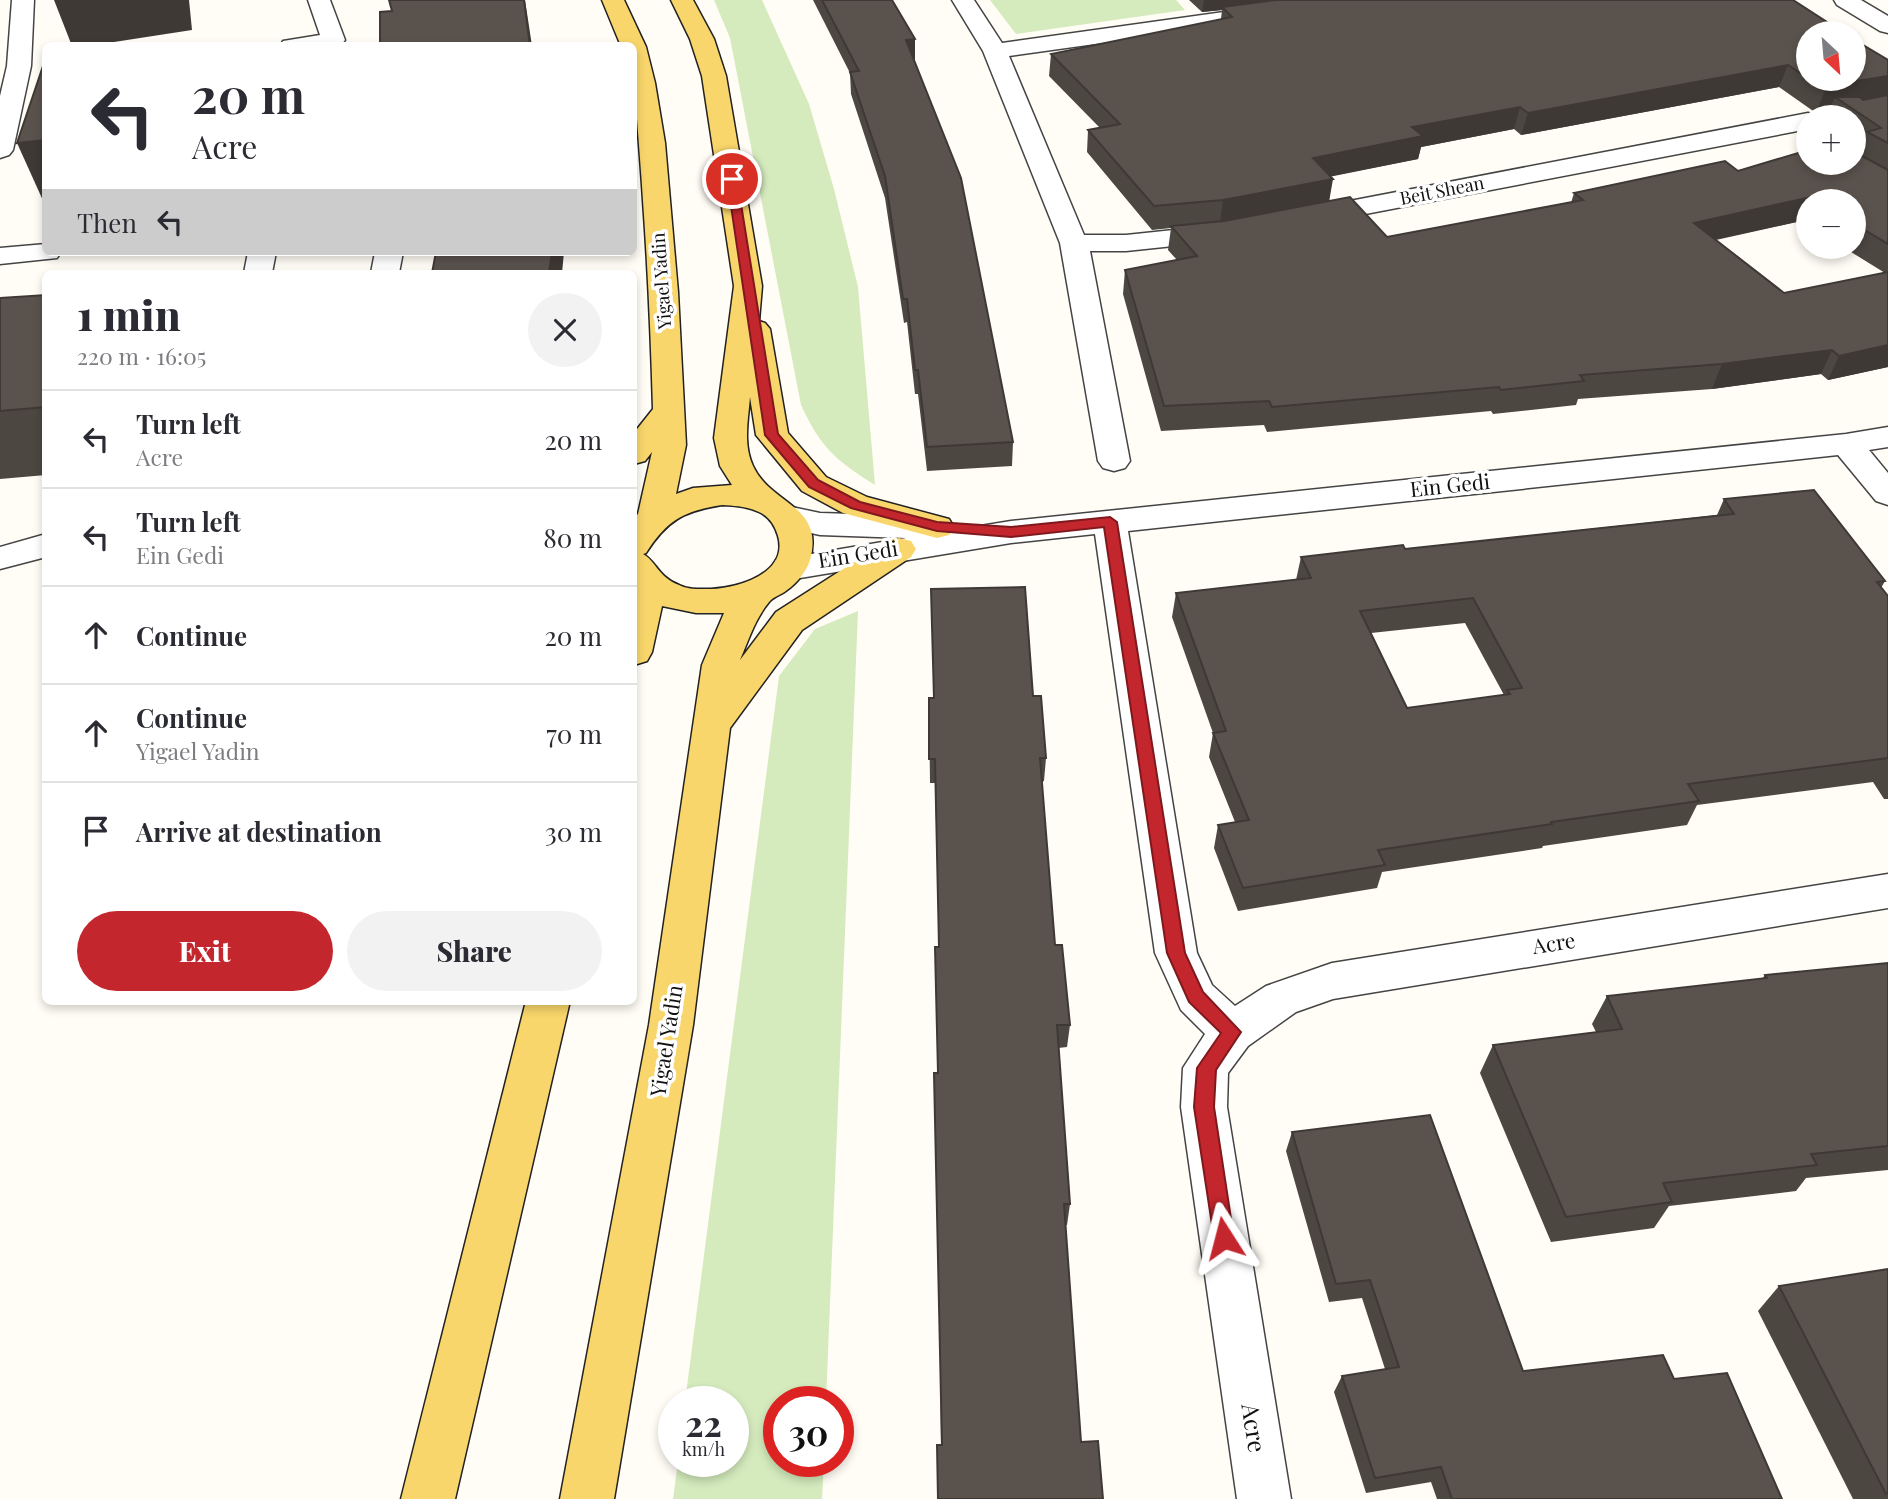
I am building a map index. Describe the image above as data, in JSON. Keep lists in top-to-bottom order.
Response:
{
  "streets": {
    "main road": ["Yigael Yadin"],
    "street": ["Beit Shean", "Ein Gedi", "Acre"]
  },
  "crossings": [
    ["Yigael Yadin", "Ein Gedi"]
  ],
  "north": "bottom right",
  "page": {
    "map_buttons": ["+", "−"],
    "turn": ["20 m", "Acre"],
    "then": "Then",
    "heading": ["1 min", "220 m · 16:05"],
    "list": [
      {
        "name": "Turn left",
        "note": "Acre",
        "value": "20 m"
      },
      {
        "name": "Turn left",
        "note": "Ein Gedi",
        "value": "80 m"
      },
      {
        "name": "Continue",
        "value": "20 m"
      },
      {
        "name": "Continue",
        "note": "Yigael Yadin",
        "value": "70 m"
      },
      {
        "name": "Arrive at destination",
        "value": "30 m"
      }
    ],
    "buttons": ["Exit", "Share"],
    "speed": "22 km/h",
    "limit": "30"
  }
}
